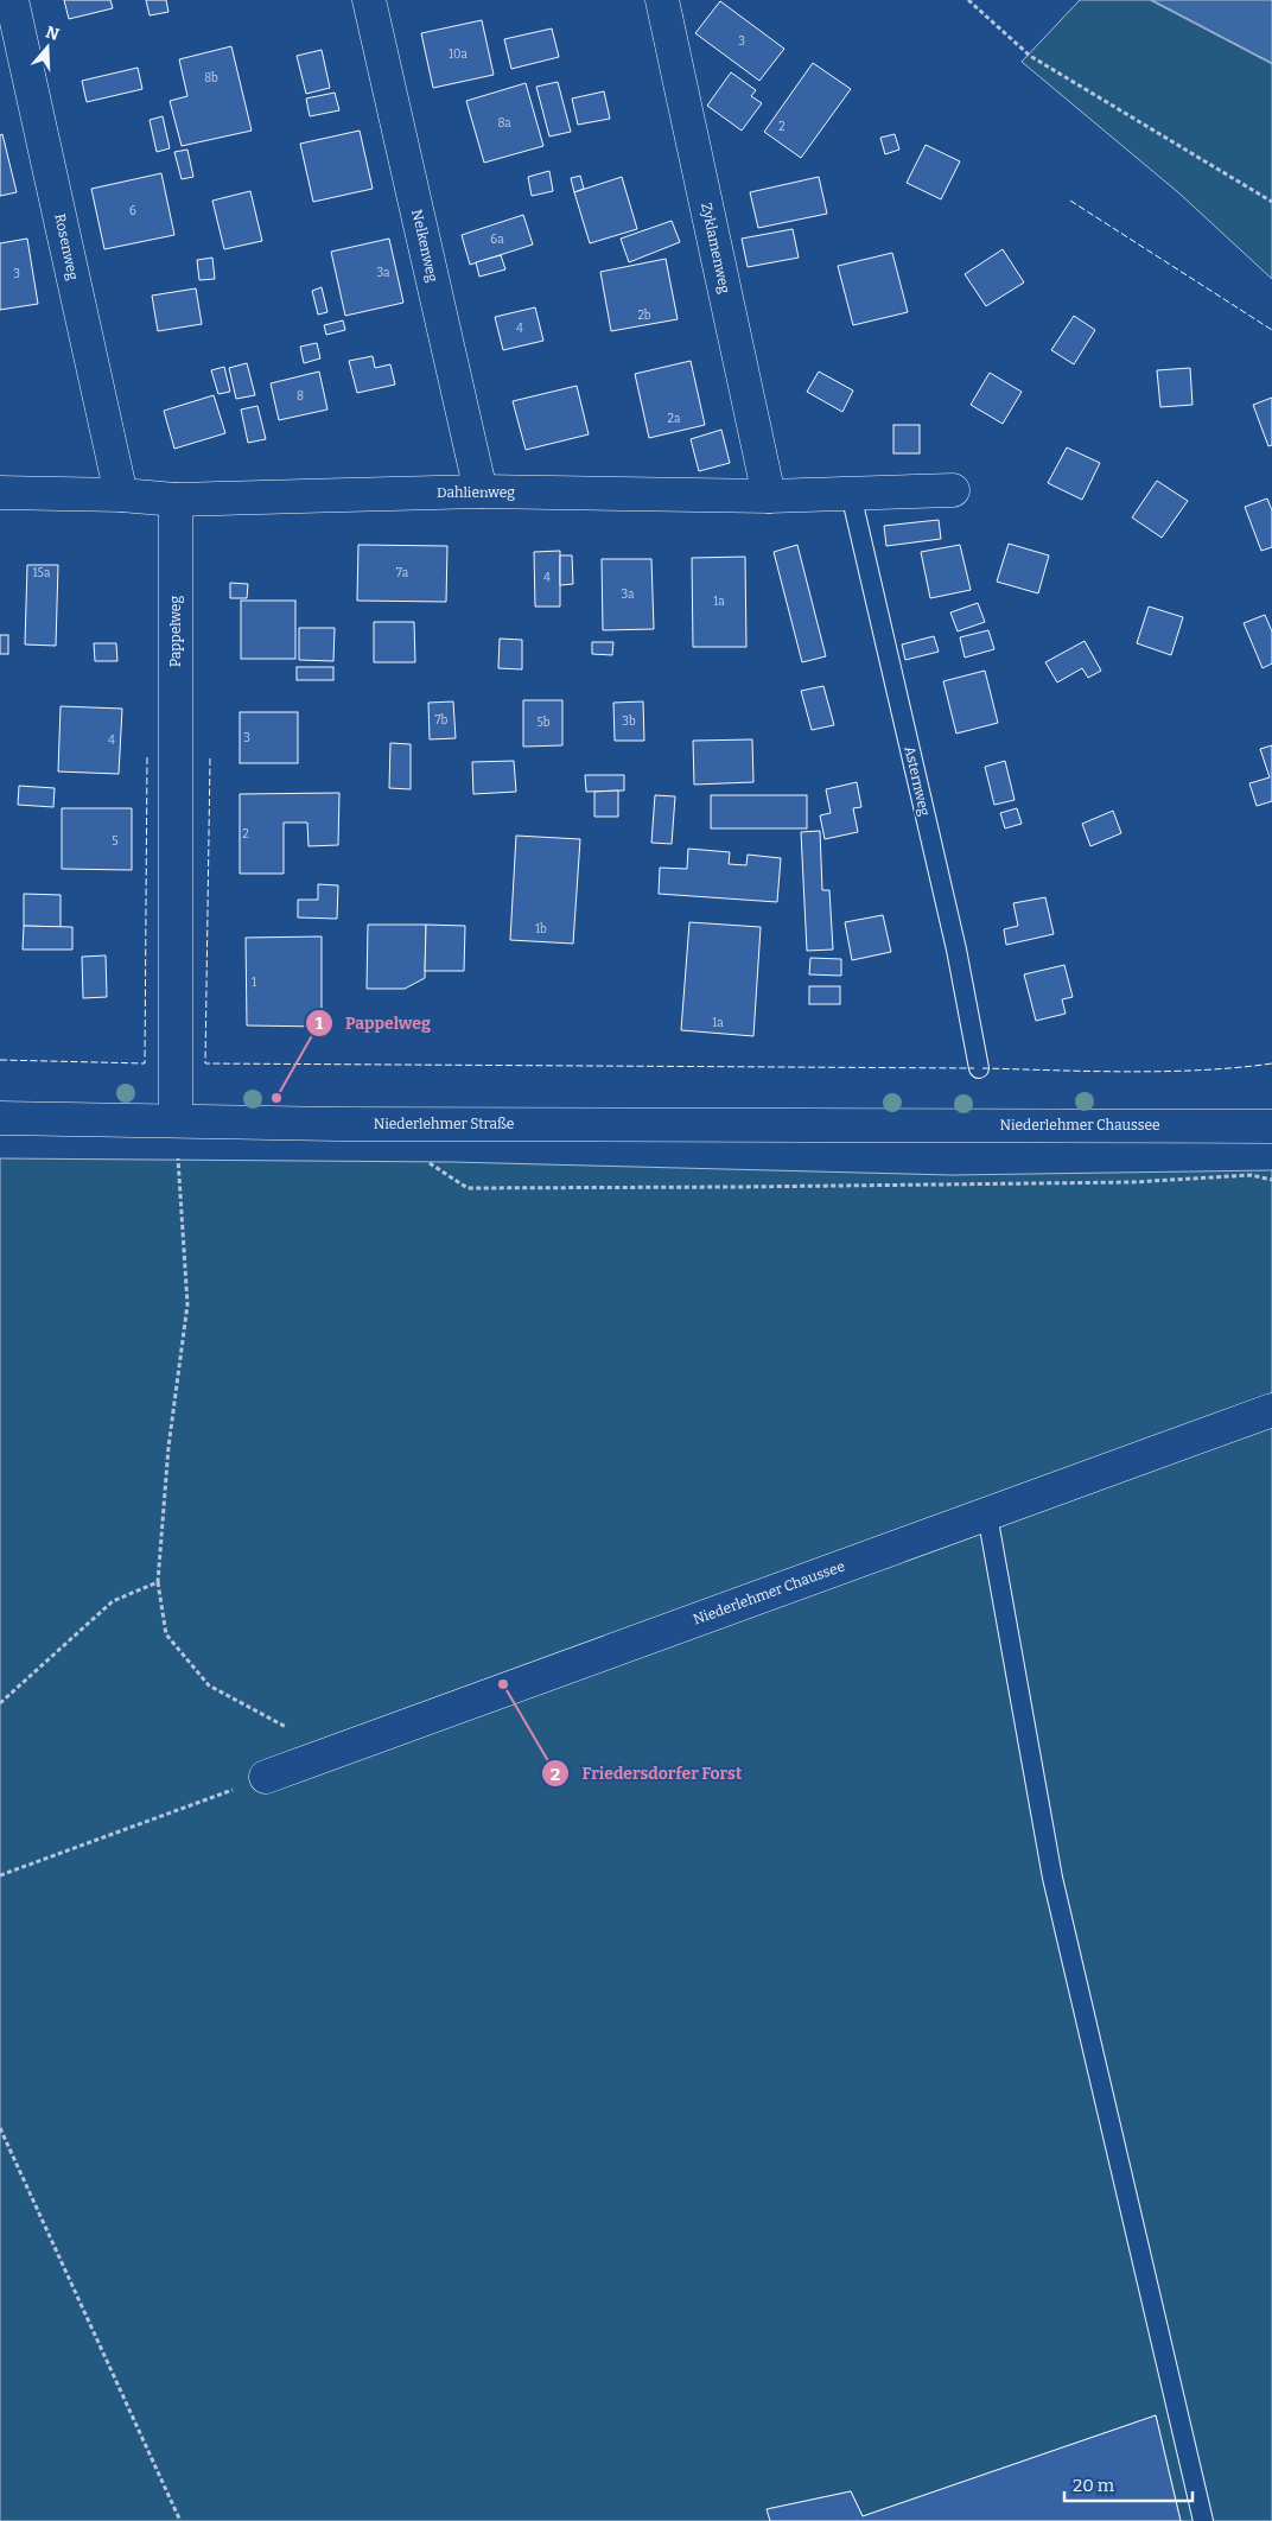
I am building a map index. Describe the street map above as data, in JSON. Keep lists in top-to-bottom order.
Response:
{
  "streets": {
    "street": [
      "Nelkenweg",
      "Rosenweg",
      "Zyklamenweg",
      "Dahlienweg",
      "Pappelweg",
      "Niederlehmer Straße",
      "Niederlehmer Chaussee"
    ],
    "lane": ["Asternweg"]
  },
  "crossings": [
    ["Nelkenweg", "Dahlienweg"],
    ["Rosenweg", "Dahlienweg"],
    ["Zyklamenweg", "Dahlienweg"],
    ["Dahlienweg", "Pappelweg"],
    ["Dahlienweg", "Asternweg"],
    ["Pappelweg", "Niederlehmer Straße"],
    ["Niederlehmer Straße", "Niederlehmer Chaussee"]
  ],
  "places": ["Pappelweg", "Friedersdorfer Forst"],
  "house_numbers": [
    "3",
    "10a",
    "8b",
    "8a",
    "2",
    "6",
    "6a",
    "3a",
    "3",
    "2b",
    "4",
    "8",
    "2a",
    "15a",
    "7a",
    "4",
    "3a",
    "1a",
    "7b",
    "3b",
    "5b",
    "3",
    "4",
    "2",
    "5",
    "1b",
    "1",
    "1a"
  ],
  "scale_bar": "20 m",
  "north": "top"
}
